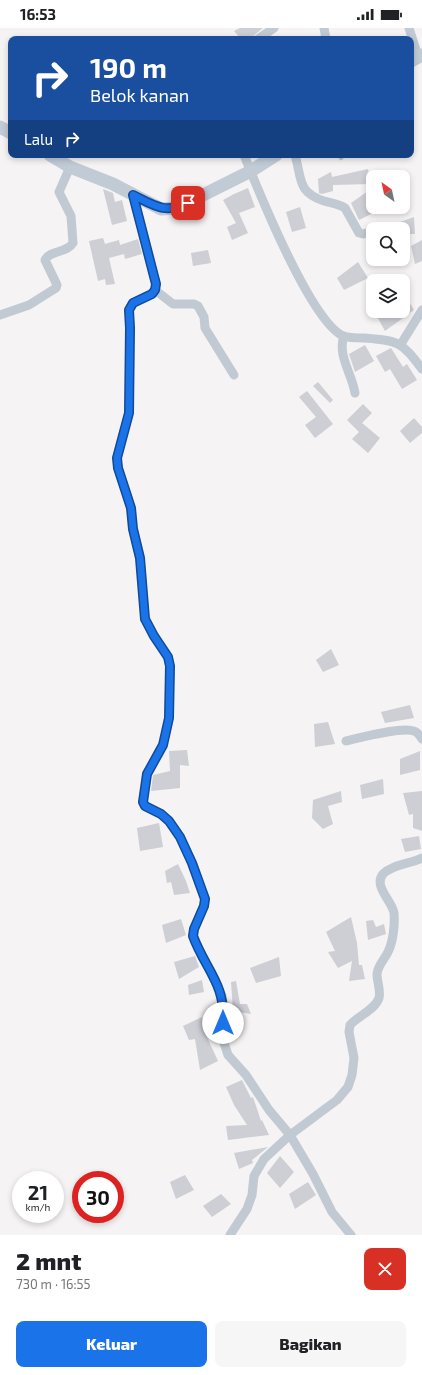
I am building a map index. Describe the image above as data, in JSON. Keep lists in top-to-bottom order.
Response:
{
  "north": "top left",
  "page": {
    "status": "16:53",
    "turn": ["190 m", "Belok kanan"],
    "then": "Lalu",
    "speed": "21 km/h",
    "limit": "30",
    "heading": ["2 mnt", "730 m · 16:55"],
    "buttons": ["Keluar", "Bagikan"]
  }
}
